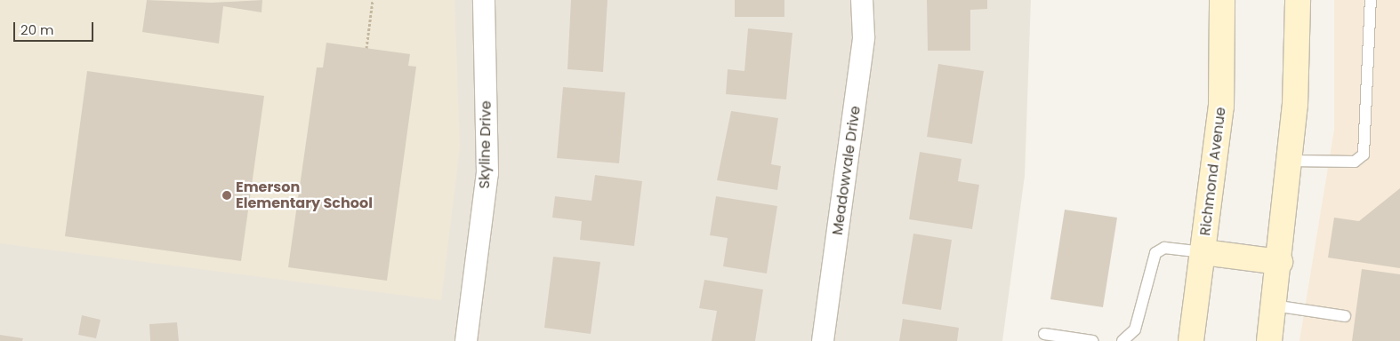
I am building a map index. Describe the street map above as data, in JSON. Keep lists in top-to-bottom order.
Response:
{
  "streets": {
    "main road": ["Richmond Avenue"],
    "street": ["Skyline Drive", "Meadowvale Drive"]
  },
  "places": ["Emerson Elementary School"],
  "scale_bar": "20 m"
}
